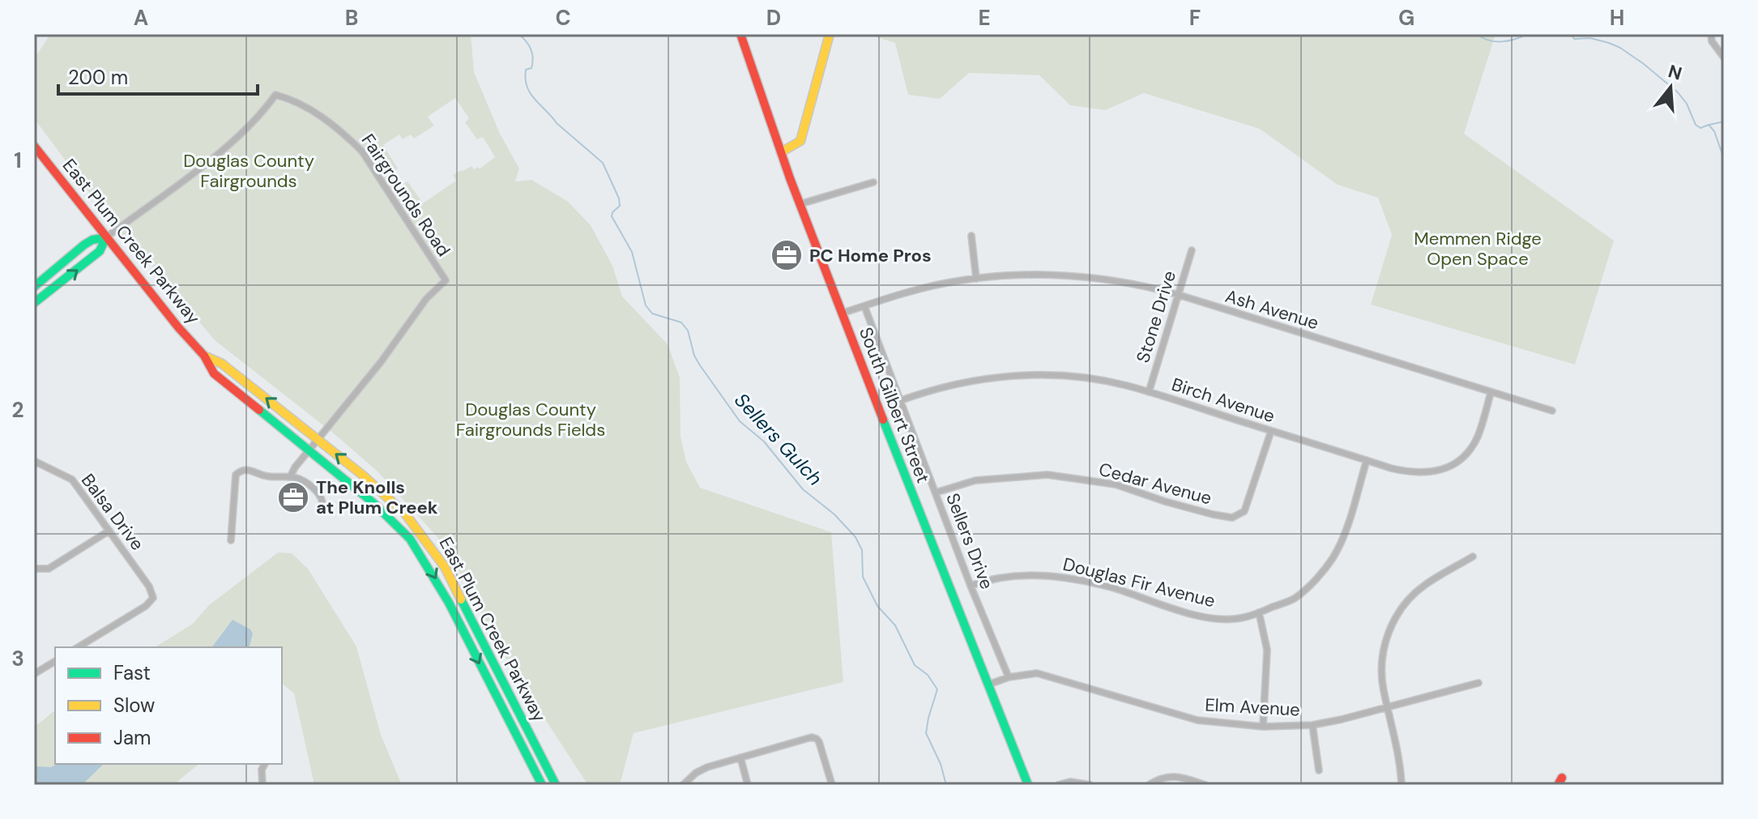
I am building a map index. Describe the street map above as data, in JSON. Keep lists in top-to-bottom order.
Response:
{
  "streets": {
    "main road": ["East Plum Creek Parkway", "South Gilbert Street"],
    "street": [
      "Fairgrounds Road",
      "Ash Avenue",
      "Stone Drive",
      "Birch Avenue",
      "Cedar Avenue",
      "Balsa Drive",
      "Sellers Drive",
      "Douglas Fir Avenue",
      "Elm Avenue"
    ]
  },
  "crossings": [
    ["Fairgrounds Road", "East Plum Creek Parkway"],
    ["Ash Avenue", "Stone Drive"],
    ["Ash Avenue", "Birch Avenue"],
    ["Ash Avenue", "South Gilbert Street"],
    ["Ash Avenue", "Sellers Drive"],
    ["Stone Drive", "Birch Avenue"],
    ["Birch Avenue", "Cedar Avenue"],
    ["Birch Avenue", "Sellers Drive"],
    ["Birch Avenue", "Douglas Fir Avenue"],
    ["South Gilbert Street", "Elm Avenue"],
    ["Cedar Avenue", "Sellers Drive"],
    ["Sellers Drive", "Douglas Fir Avenue"],
    ["Sellers Drive", "Elm Avenue"]
  ],
  "water": ["Sellers Gulch"],
  "parks": ["Douglas County Fairgrounds", "Memmen Ridge Open Space", "Douglas County Fairgrounds Fields"],
  "places": {
    "office": ["PC Home Pros", "The Knolls at Plum Creek"]
  },
  "legend": ["Fast", "Slow", "Jam"],
  "scale_bar": "200 m",
  "north": "top",
  "grid": {
    "columns": [
      "A",
      "B",
      "C",
      "D",
      "E",
      "F",
      "G",
      "H"
    ],
    "rows": ["1", "2", "3"]
  }
}
